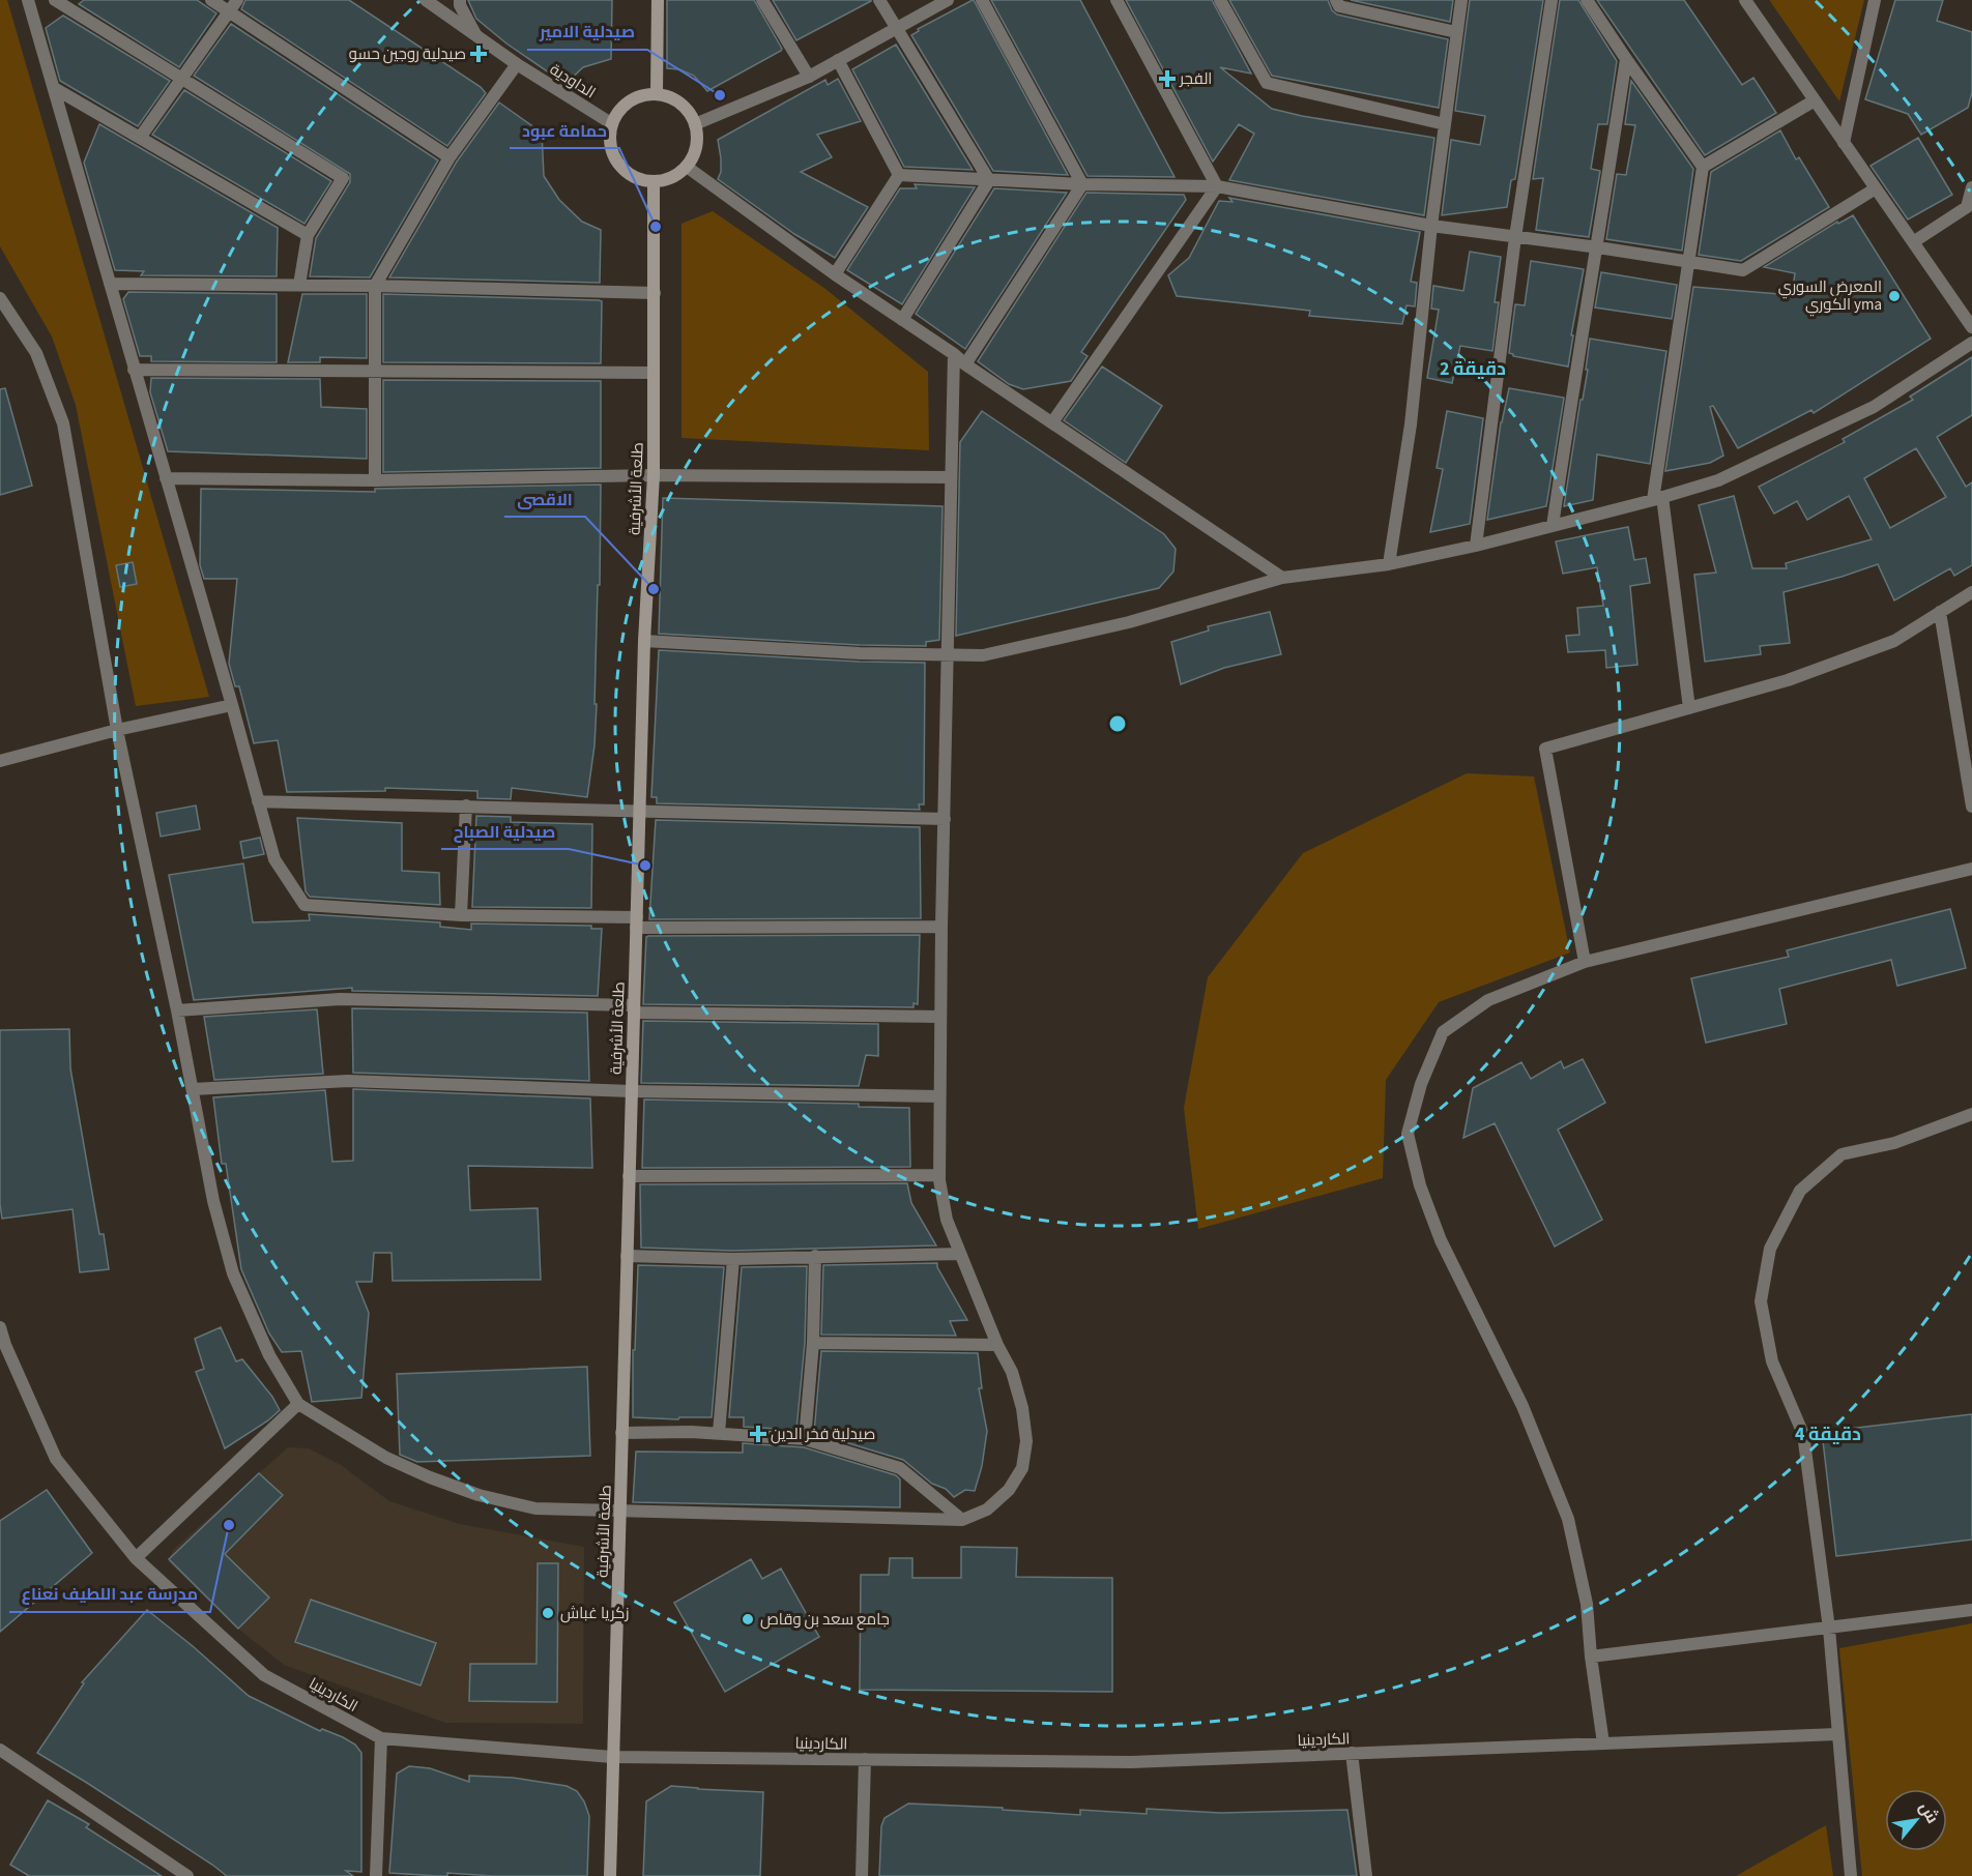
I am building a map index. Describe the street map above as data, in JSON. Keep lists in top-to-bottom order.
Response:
{
  "streets": {
    "main road": ["طلعة الأشرفية"],
    "street": ["الداودية", "الكاردينيا"]
  },
  "crossings": [
    ["الداودية", "طلعة الأشرفية"],
    ["طلعة الأشرفية", "الكاردينيا"]
  ],
  "places": {
    "health": ["صيدلية روجين حسو", "الفجر", "صيدلية فخر الدين"],
    "other": [
      "صيدلية الامير",
      "حمامة عبود",
      "المعرض السوري الكوري yma",
      "الاقصى",
      "صيدلية الصباح",
      "مدرسة عبد اللطيف نعناع",
      "زكريا غباش",
      "جامع سعد بن وقاص"
    ]
  },
  "north": "top right",
  "rings": ["2 دقيقة", "4 دقيقة"]
}
